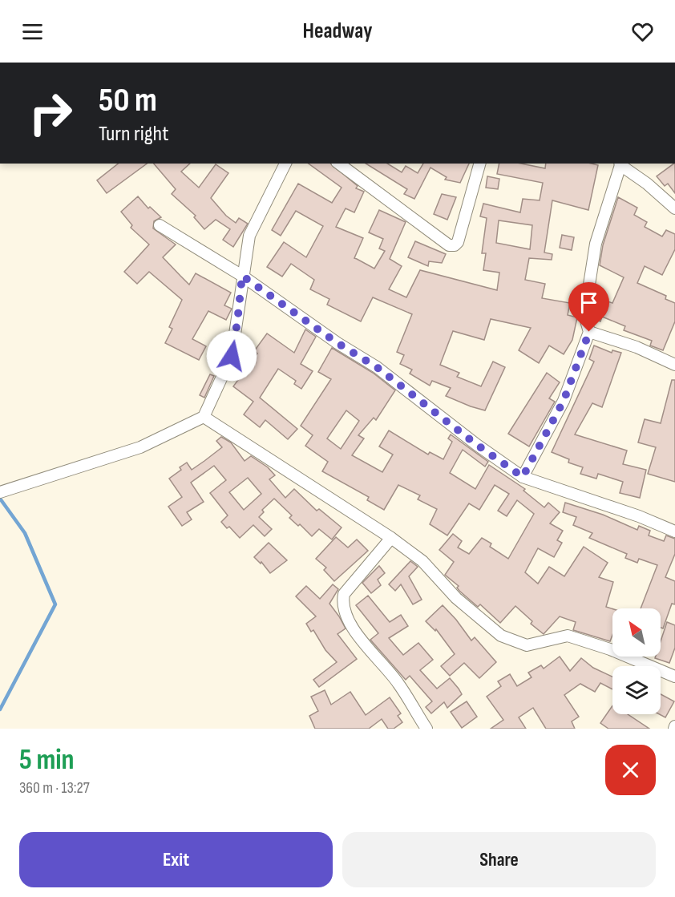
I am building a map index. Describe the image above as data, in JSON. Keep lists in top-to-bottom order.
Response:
{
  "north": "top left",
  "page": {
    "header": "Headway",
    "turn": ["50 m", "Turn right"],
    "heading": ["5 min", "360 m · 13:27"],
    "buttons": ["Exit", "Share"]
  }
}
